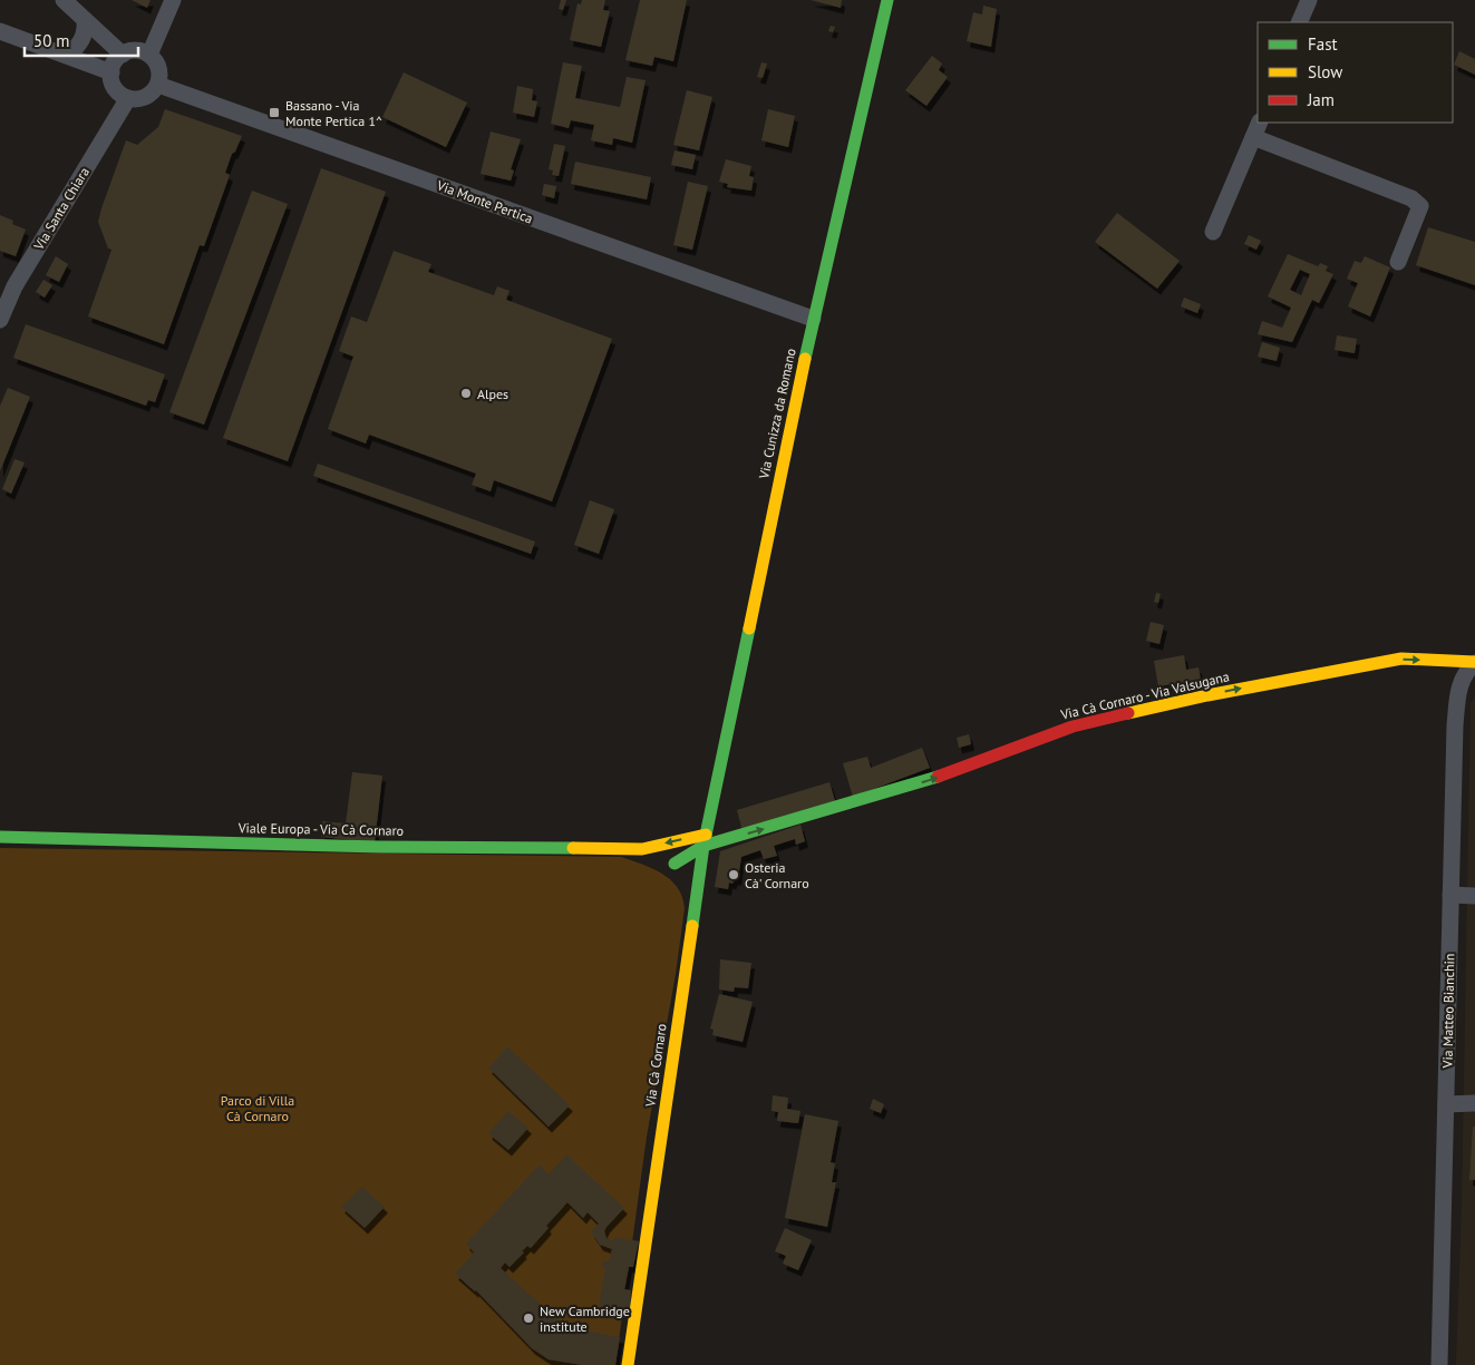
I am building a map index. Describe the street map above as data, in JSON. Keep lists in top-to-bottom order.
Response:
{
  "streets": {
    "street": [
      "Via Monte Pertica",
      "Via Santa Chiara",
      "Via Cunizza da Romano",
      "Via Cà Cornaro - Via Valsugana",
      "Viale Europa - Via Cà Cornaro",
      "Via Matteo Bianchin",
      "Via Cà Cornaro"
    ]
  },
  "crossings": [
    ["Via Monte Pertica", "Via Santa Chiara"],
    ["Via Monte Pertica", "Via Cunizza da Romano"],
    ["Via Cunizza da Romano", "Via Cà Cornaro - Via Valsugana"],
    ["Via Cunizza da Romano", "Via Cà Cornaro"],
    ["Via Cà Cornaro - Via Valsugana", "Via Matteo Bianchin"],
    ["Via Cà Cornaro - Via Valsugana", "Via Cà Cornaro"]
  ],
  "one_way": ["Via Cà Cornaro - Via Valsugana"],
  "parks": ["Parco di Villa Cà Cornaro"],
  "places": {
    "transit": ["Bassano - Via Monte Pertica 1^"],
    "other": ["Alpes", "Osteria Cà' Cornaro", "New Cambridge institute"]
  },
  "legend": ["Fast", "Slow", "Jam"],
  "scale_bar": "50 m"
}
